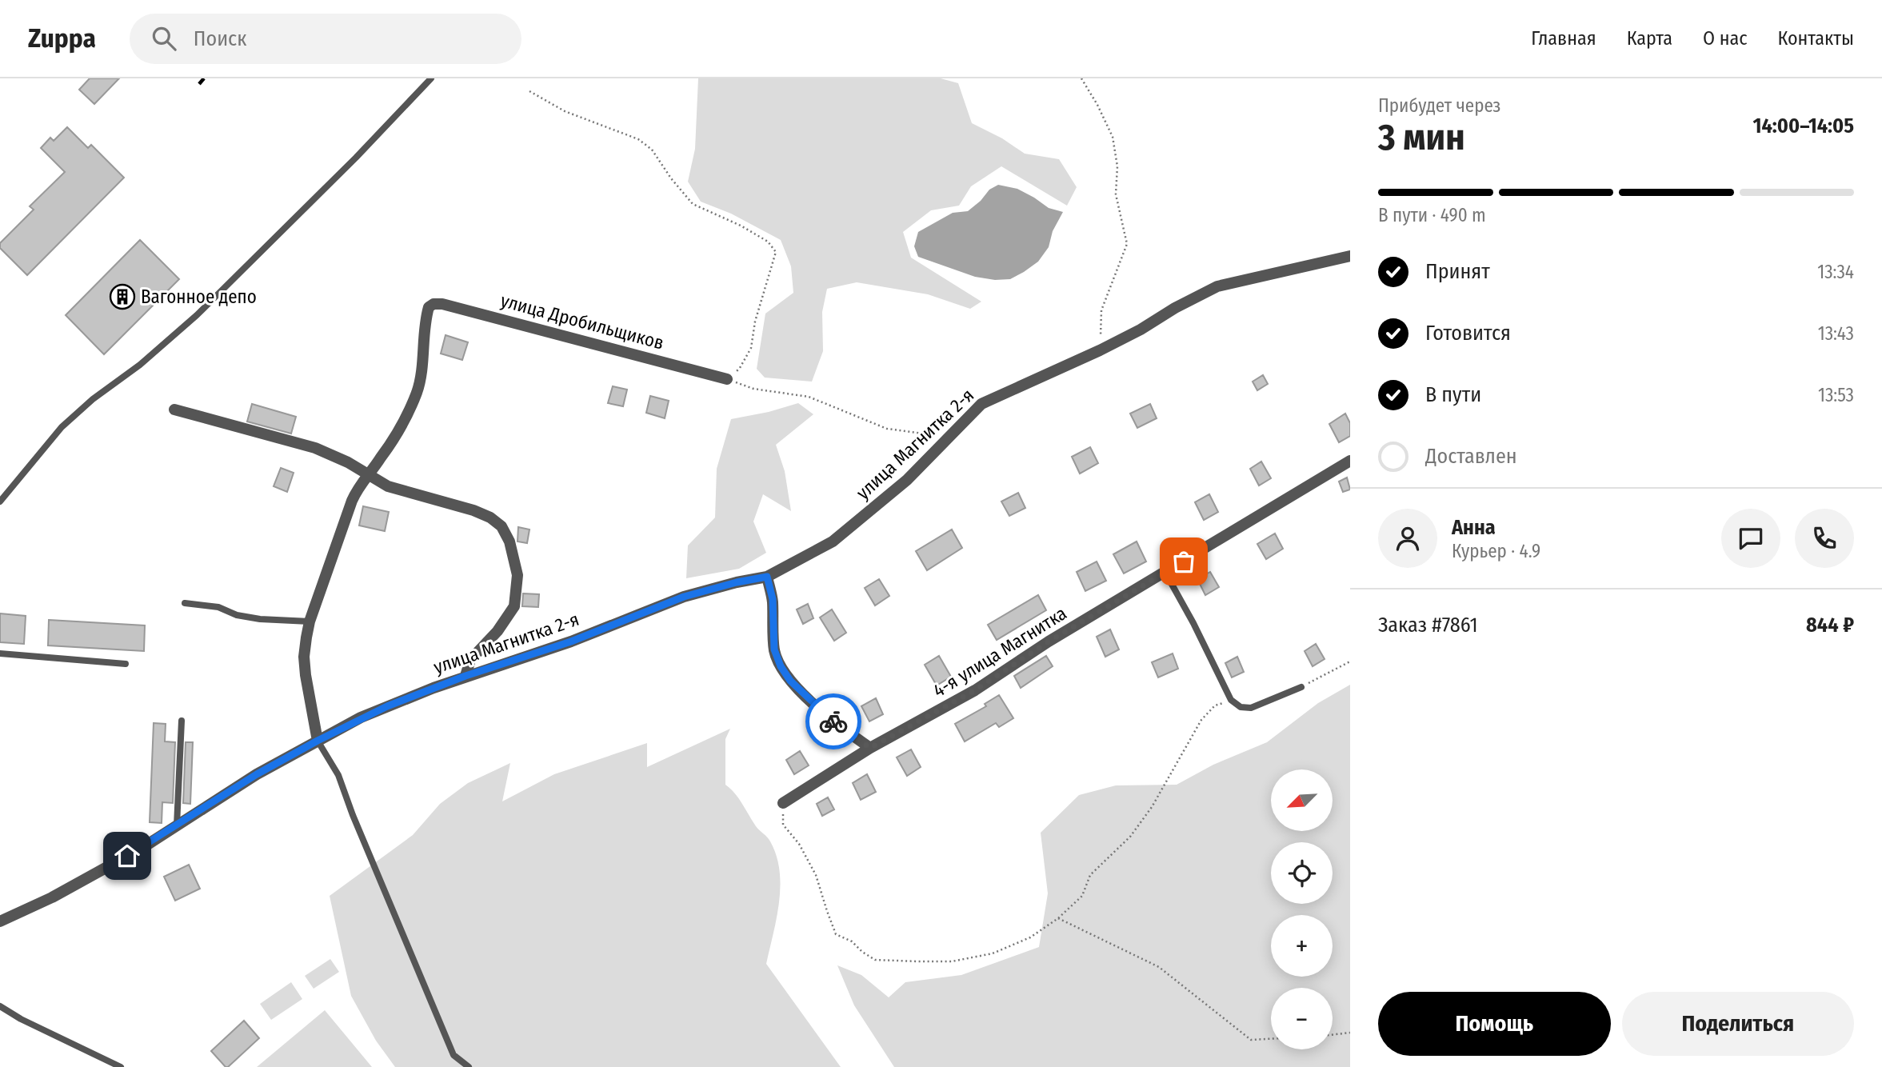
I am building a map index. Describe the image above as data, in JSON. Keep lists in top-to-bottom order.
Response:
{
  "streets": {
    "street": ["улица Дробильщиков", "улица Магнитка 2-я", "4-я улица Магнитка"]
  },
  "places": {
    "building": ["Вагонное депо"]
  },
  "north": "bottom left",
  "page": {
    "header": "Zuppa",
    "search": "Поиск",
    "nav": [
      "Главная",
      "Карта",
      "О нас",
      "Контакты"
    ],
    "heading": ["3 мин", "Прибудет через", "14:00–14:05"],
    "panel": [
      "Анна",
      "Курьер · 4.9",
      "Заказ #7861",
      "844 ₽"
    ],
    "bar": "В пути · 490 m",
    "list": [
      ["Принят", "13:34"],
      ["Готовится", "13:43"],
      ["В пути", "13:53"],
      "Доставлен"
    ],
    "map_buttons": ["+", "−"],
    "buttons": ["Помощь", "Поделиться"]
  }
}
